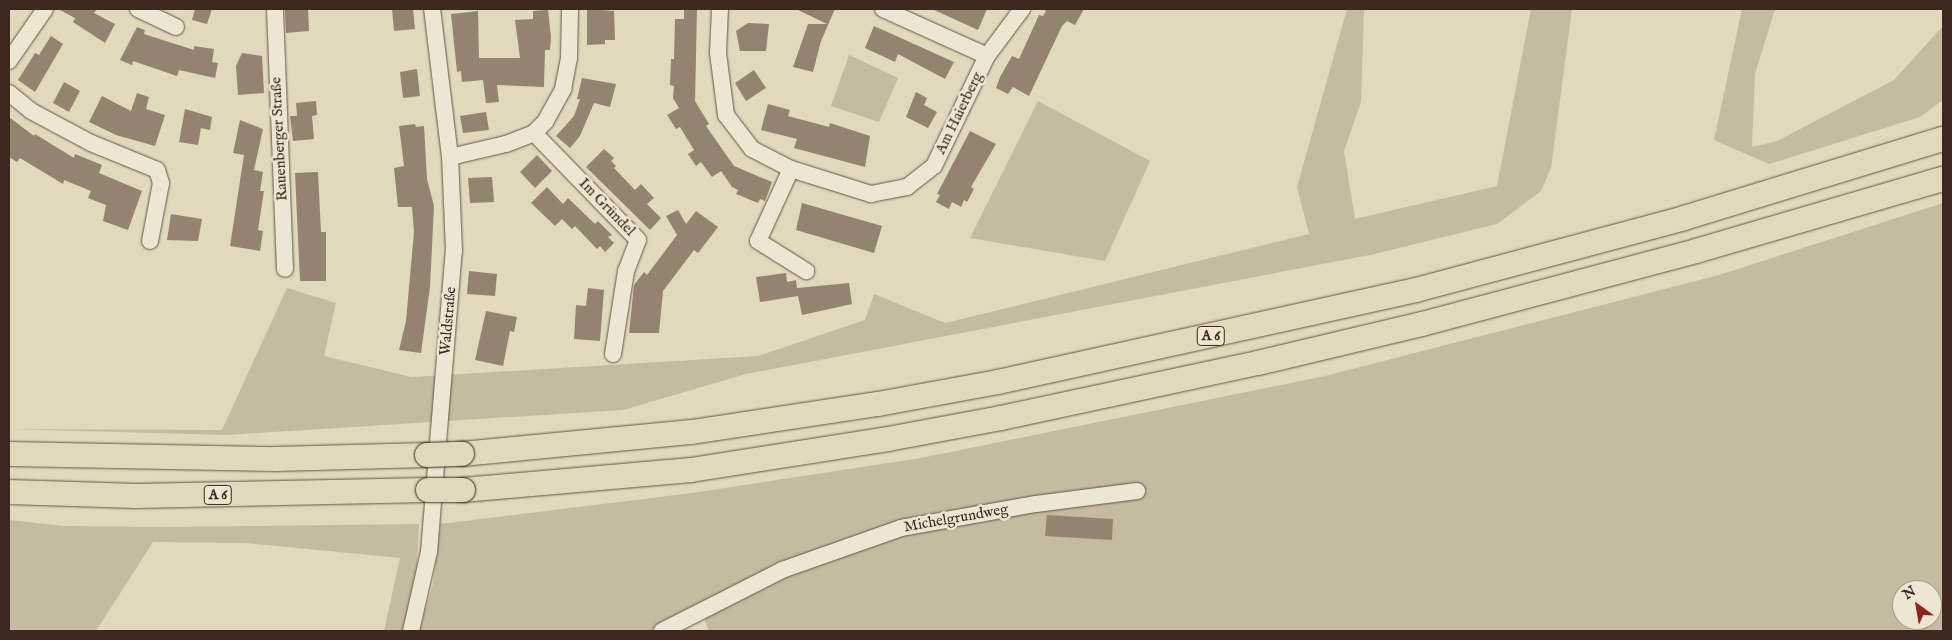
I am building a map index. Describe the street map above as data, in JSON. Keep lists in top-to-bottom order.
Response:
{
  "streets": {
    "highway": ["A 6"],
    "street": [
      "Am Haierberg",
      "Rauenberger Straße",
      "Im Gründel",
      "Waldstraße",
      "Michelgrundweg"
    ]
  },
  "north": "top left"
}
